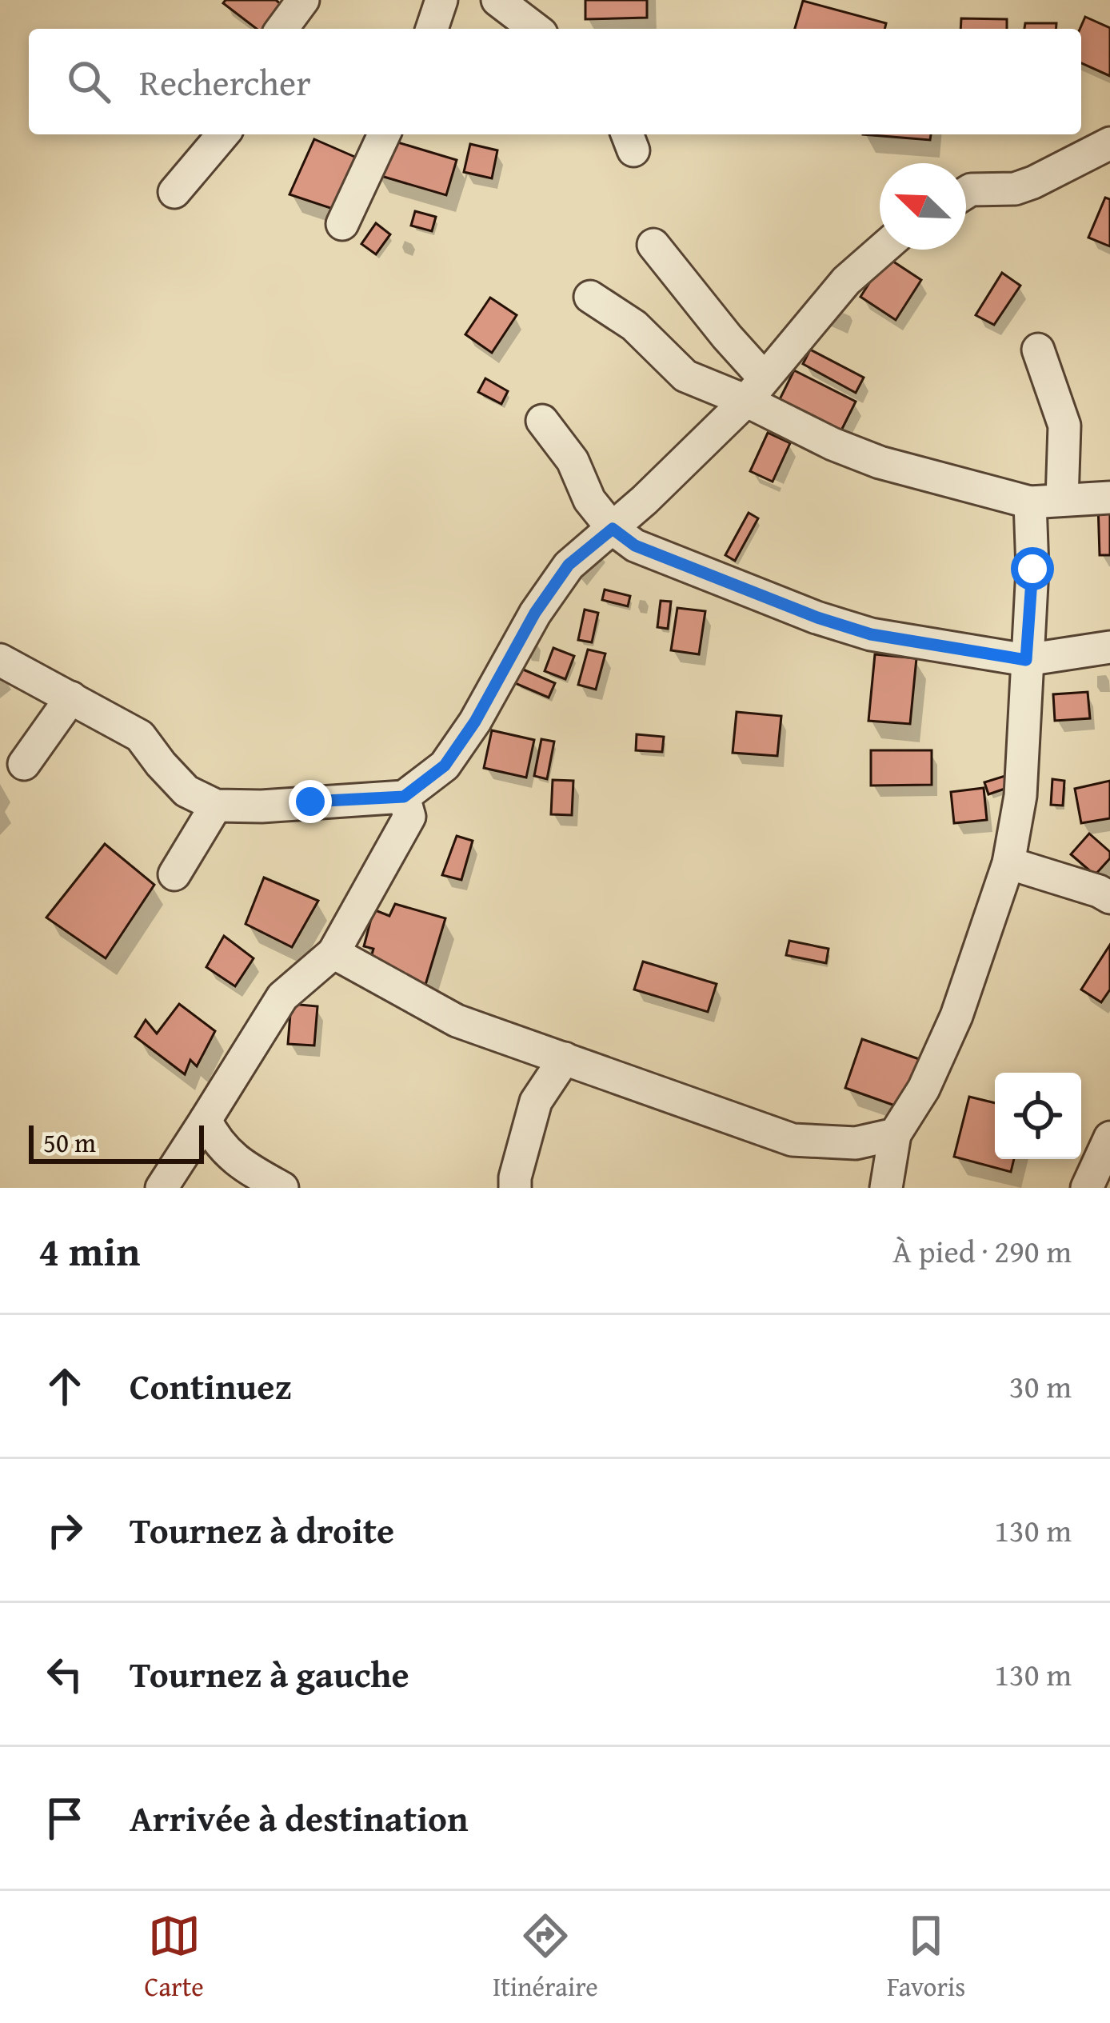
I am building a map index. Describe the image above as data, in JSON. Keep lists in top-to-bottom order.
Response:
{
  "scale_bar": "50 m",
  "north": "top left",
  "page": {
    "search": "Rechercher",
    "scale": "50 m",
    "heading": ["4 min", "À pied · 290 m"],
    "list": [
      ["Continuez", "30 m"],
      ["Tournez à droite", "130 m"],
      ["Tournez à gauche", "130 m"],
      "Arrivée à destination"
    ],
    "nav": ["Carte", "Itinéraire", "Favoris"]
  }
}
